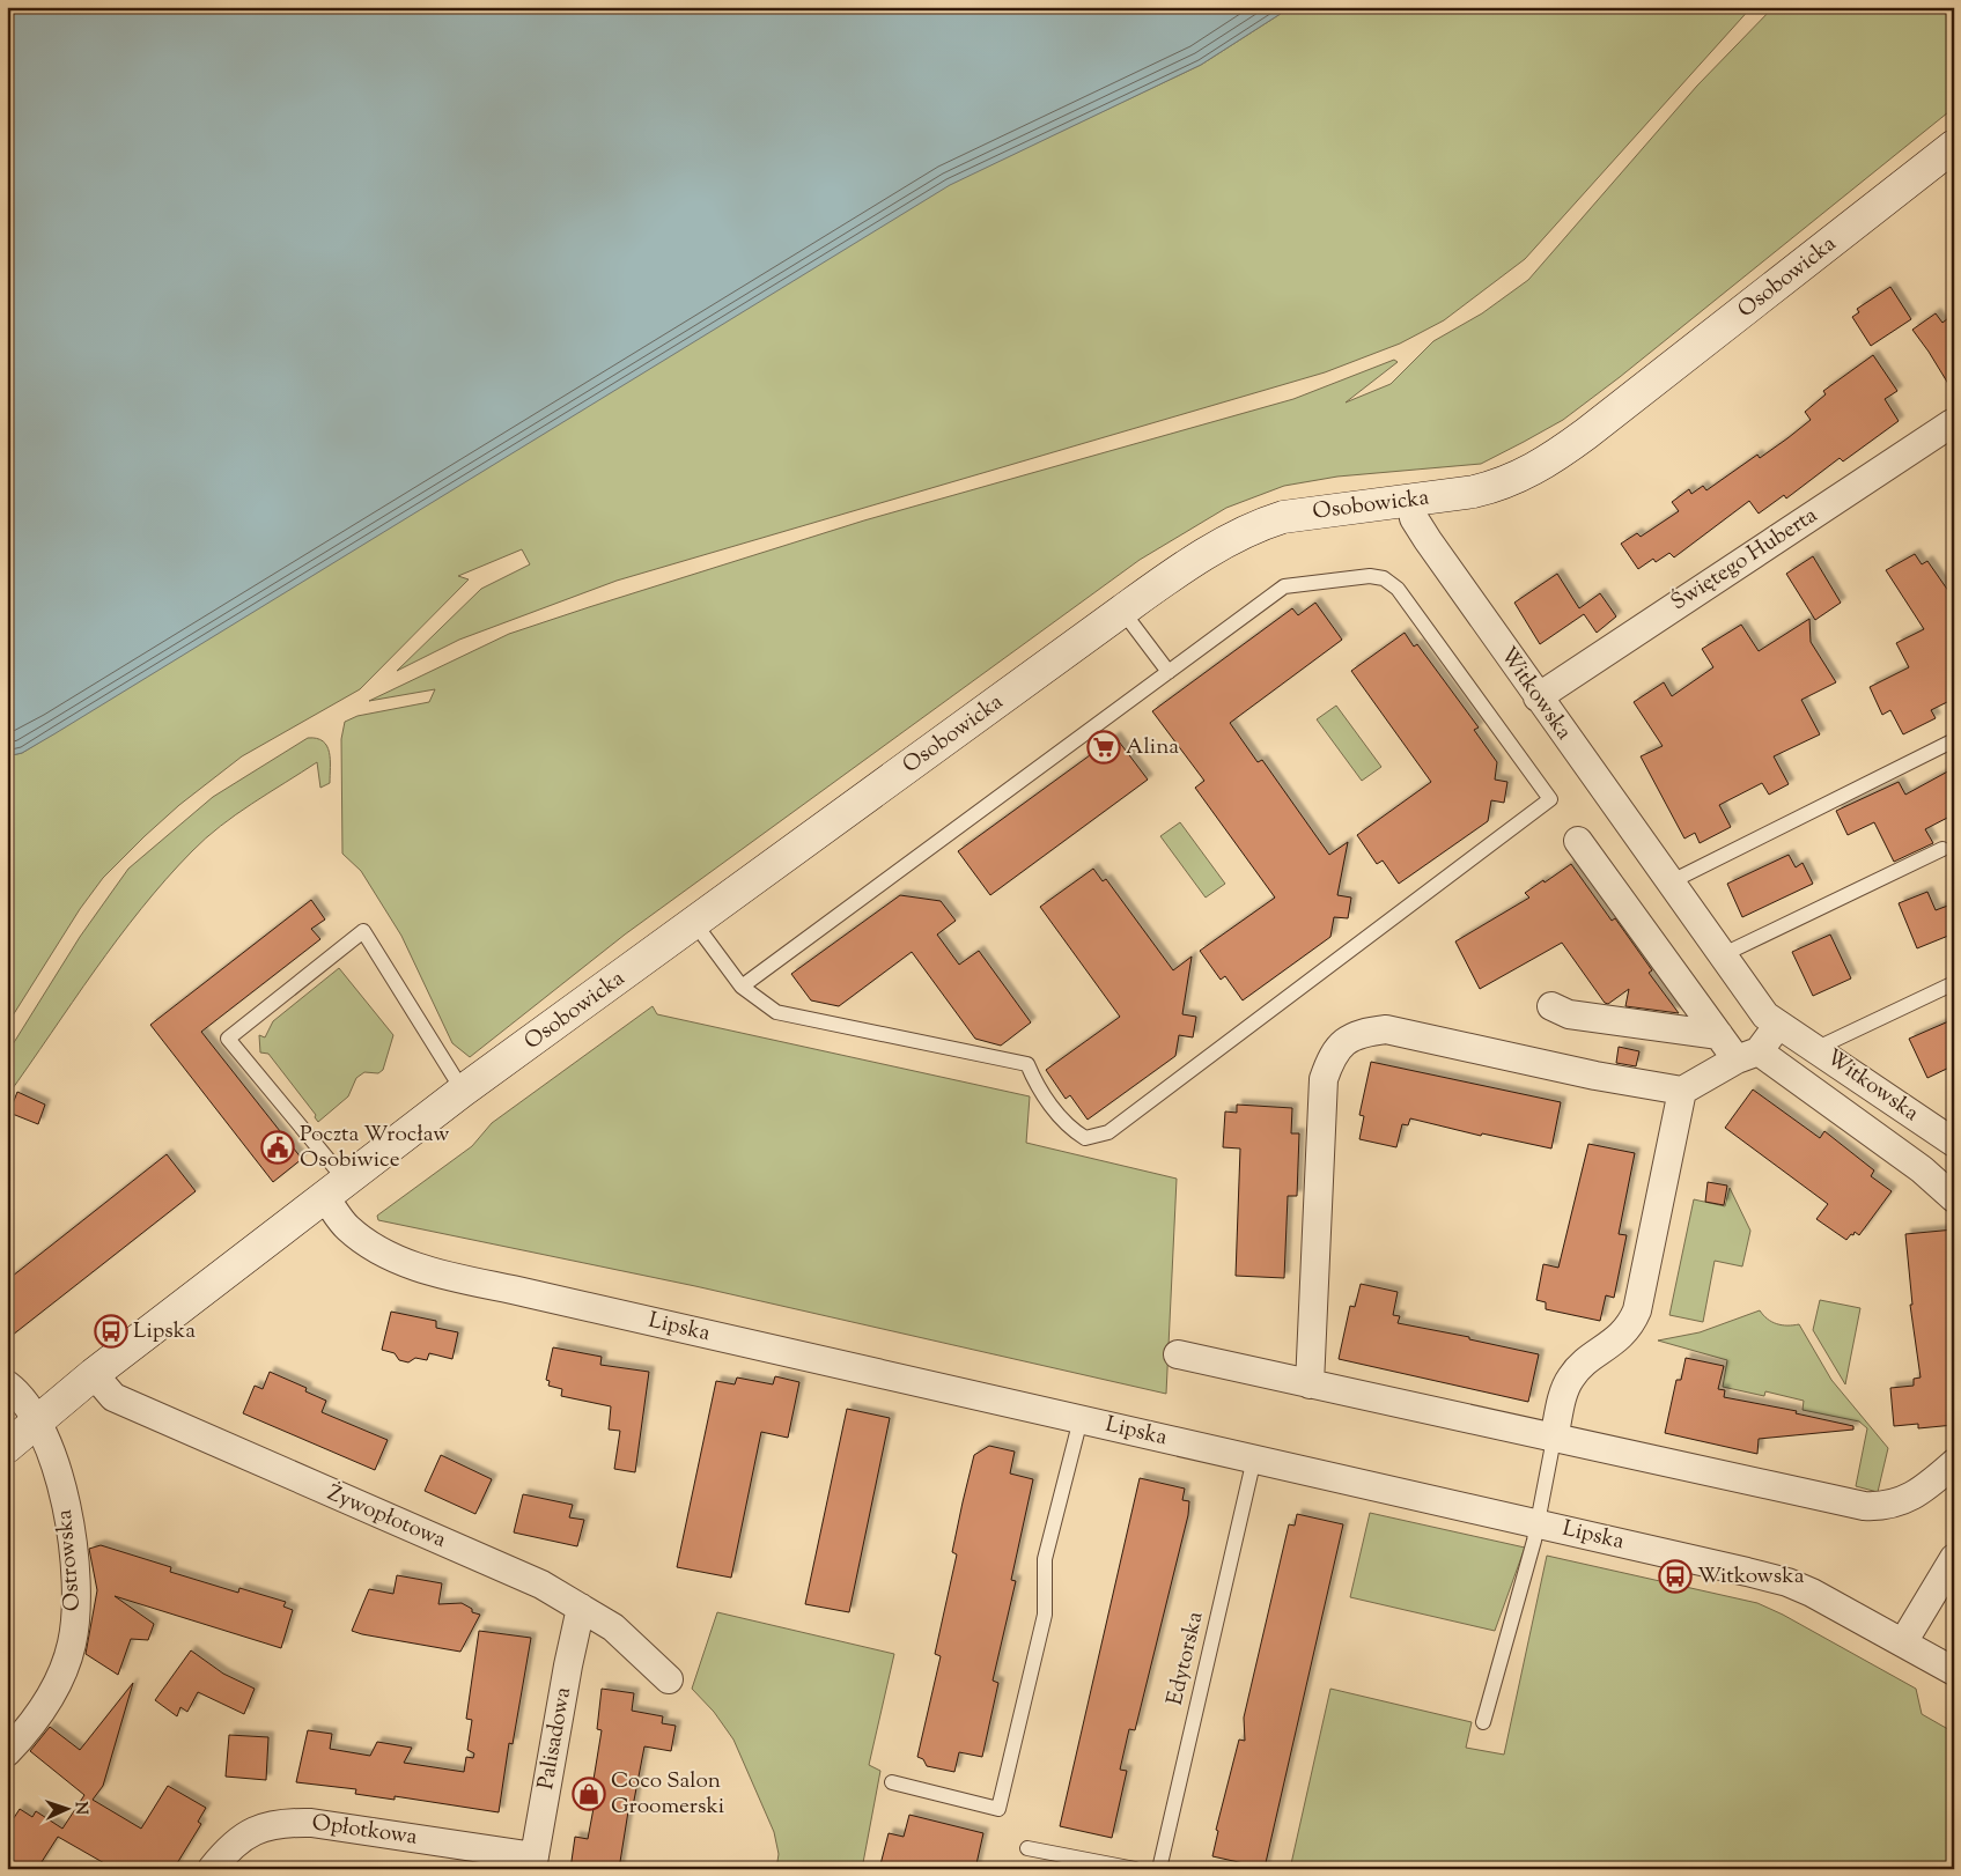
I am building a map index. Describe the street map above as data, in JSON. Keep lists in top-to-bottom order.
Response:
{
  "streets": {
    "street": [
      "Osobowicka",
      "Świętego Huberta",
      "Witkowska",
      "Lipska",
      "Żywopłotowa",
      "Ostrowska",
      "Palisadowa",
      "Opłotkowa"
    ],
    "lane": ["Edytorska"]
  },
  "crossings": [
    ["Osobowicka", "Witkowska"],
    ["Osobowicka", "Lipska"],
    ["Osobowicka", "Żywopłotowa"],
    ["Osobowicka", "Ostrowska"],
    ["Świętego Huberta", "Witkowska"],
    ["Lipska", "Edytorska"],
    ["Żywopłotowa", "Palisadowa"],
    ["Palisadowa", "Opłotkowa"]
  ],
  "places": {
    "supermarket": ["Alina"],
    "public building": ["Poczta Wrocław Osobiwice"],
    "bus stop": ["Lipska", "Witkowska"],
    "shop": ["Coco Salon Groomerski"]
  },
  "north": "right"
}
